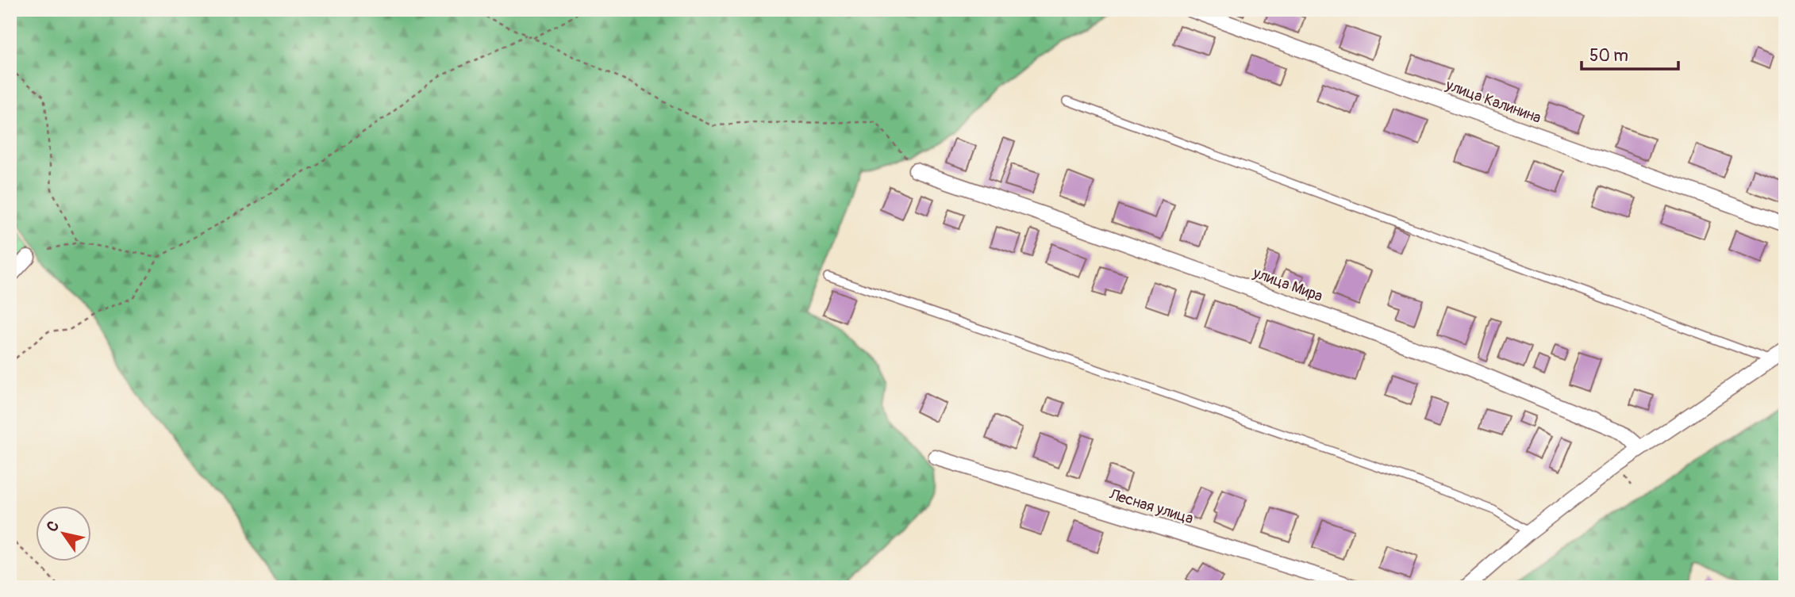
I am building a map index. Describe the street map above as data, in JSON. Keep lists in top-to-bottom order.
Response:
{
  "streets": {
    "street": ["улица Калинина", "улица Мира", "Лесная улица"]
  },
  "scale_bar": "50 m",
  "north": "top left"
}
